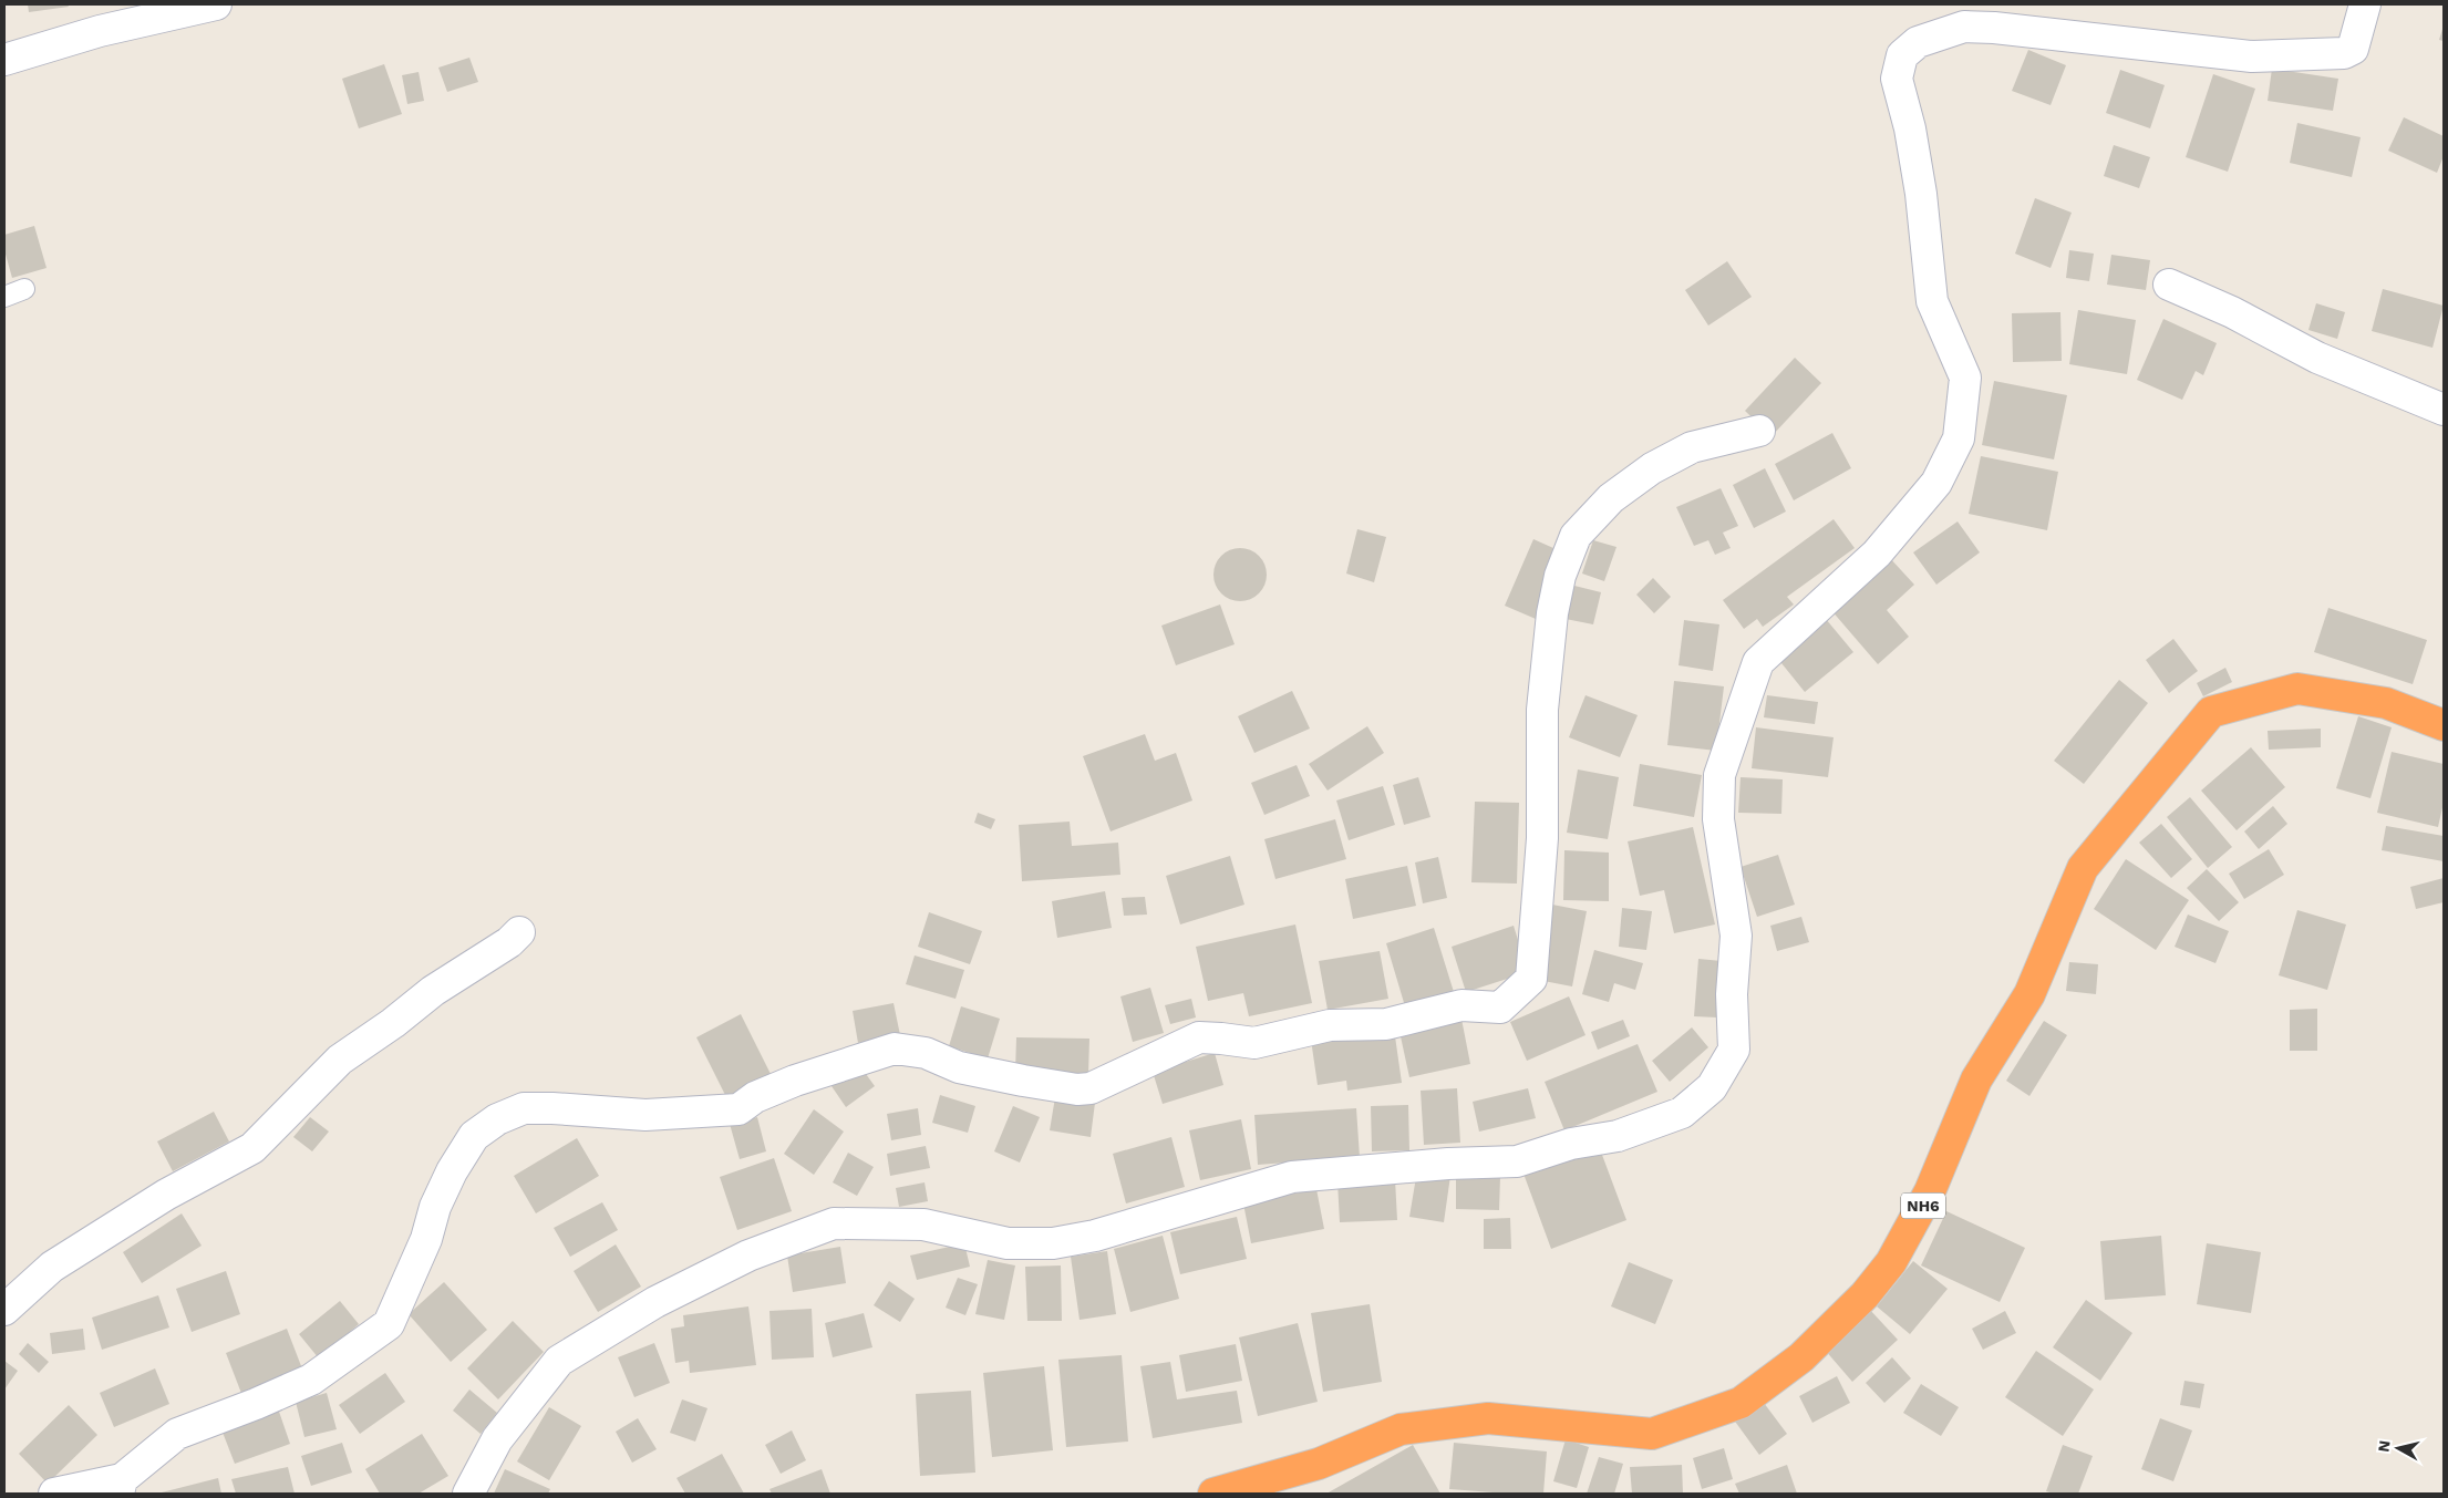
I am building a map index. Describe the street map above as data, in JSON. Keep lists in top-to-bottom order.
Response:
{
  "streets": {
    "highway": ["NH6"]
  },
  "north": "left"
}
